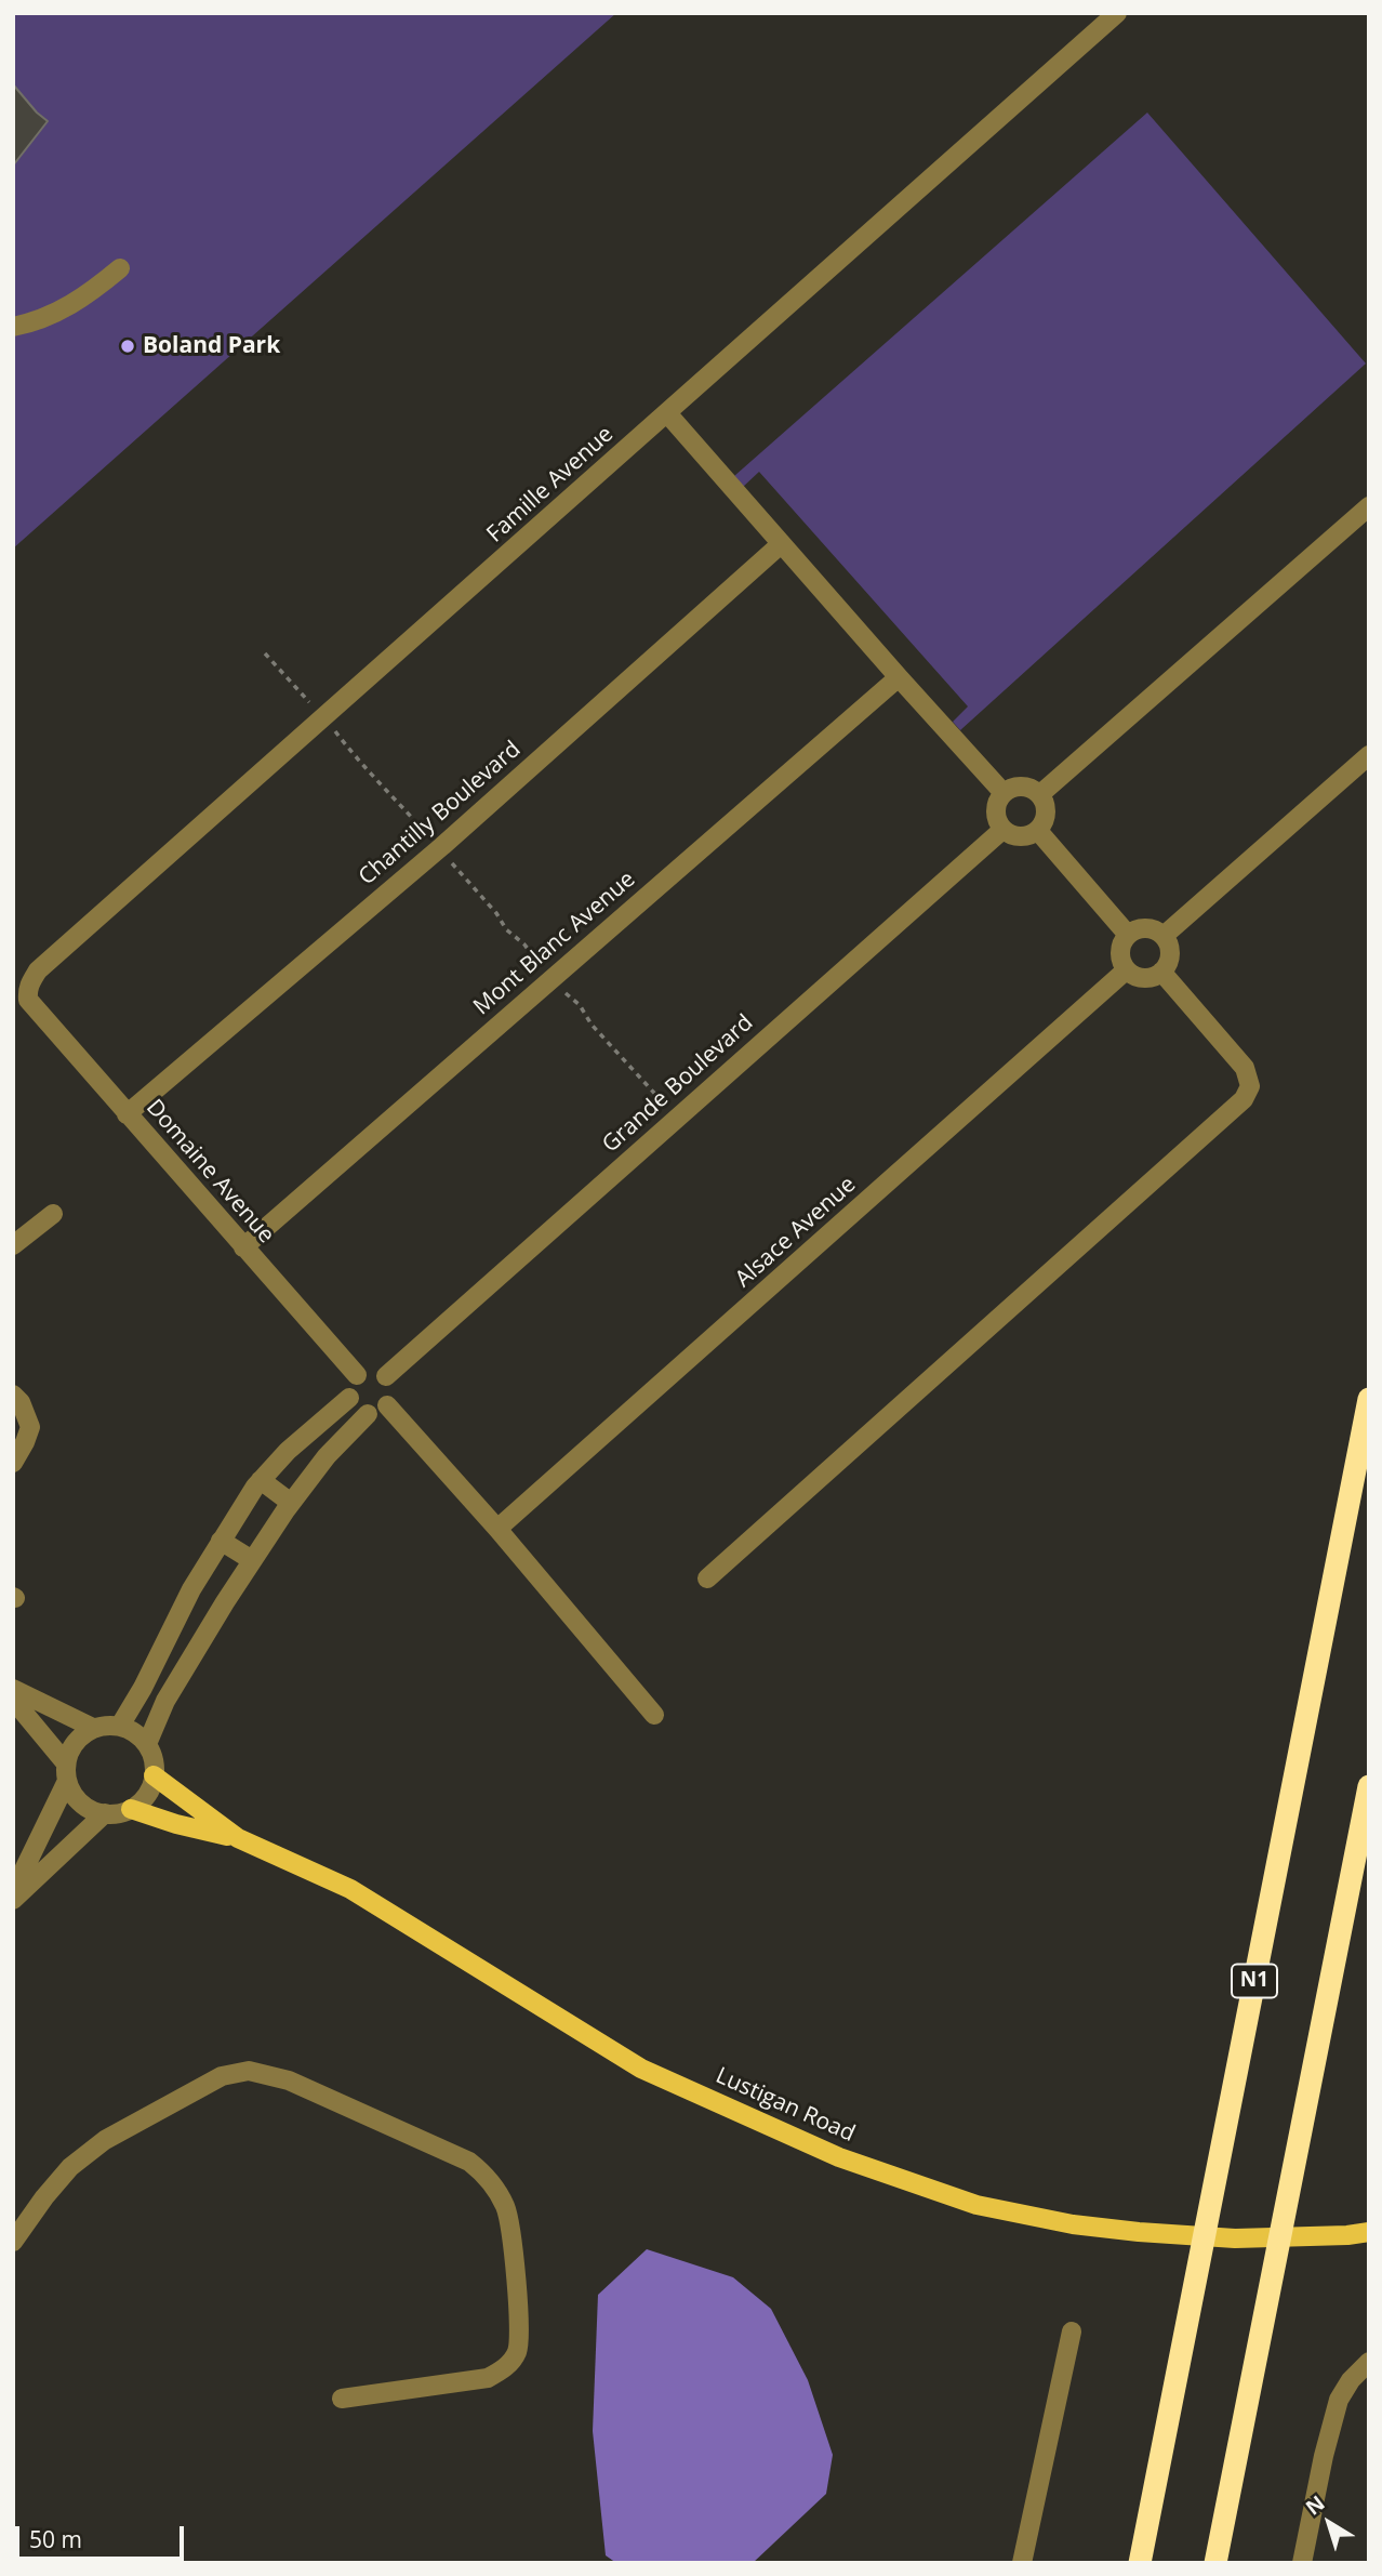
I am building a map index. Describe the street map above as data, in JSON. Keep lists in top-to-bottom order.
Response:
{
  "streets": {
    "highway": ["N1"],
    "main road": ["Lustigan Road"],
    "street": [
      "Famille Avenue",
      "Chantilly Boulevard",
      "Mont Blanc Avenue",
      "Grande Boulevard",
      "Domaine Avenue",
      "Alsace Avenue"
    ]
  },
  "crossings": [
    ["Famille Avenue", "Domaine Avenue"],
    ["Chantilly Boulevard", "Domaine Avenue"],
    ["Mont Blanc Avenue", "Domaine Avenue"],
    ["Grande Boulevard", "Domaine Avenue"]
  ],
  "places": ["Boland Park"],
  "scale_bar": "50 m",
  "north": "top left"
}
